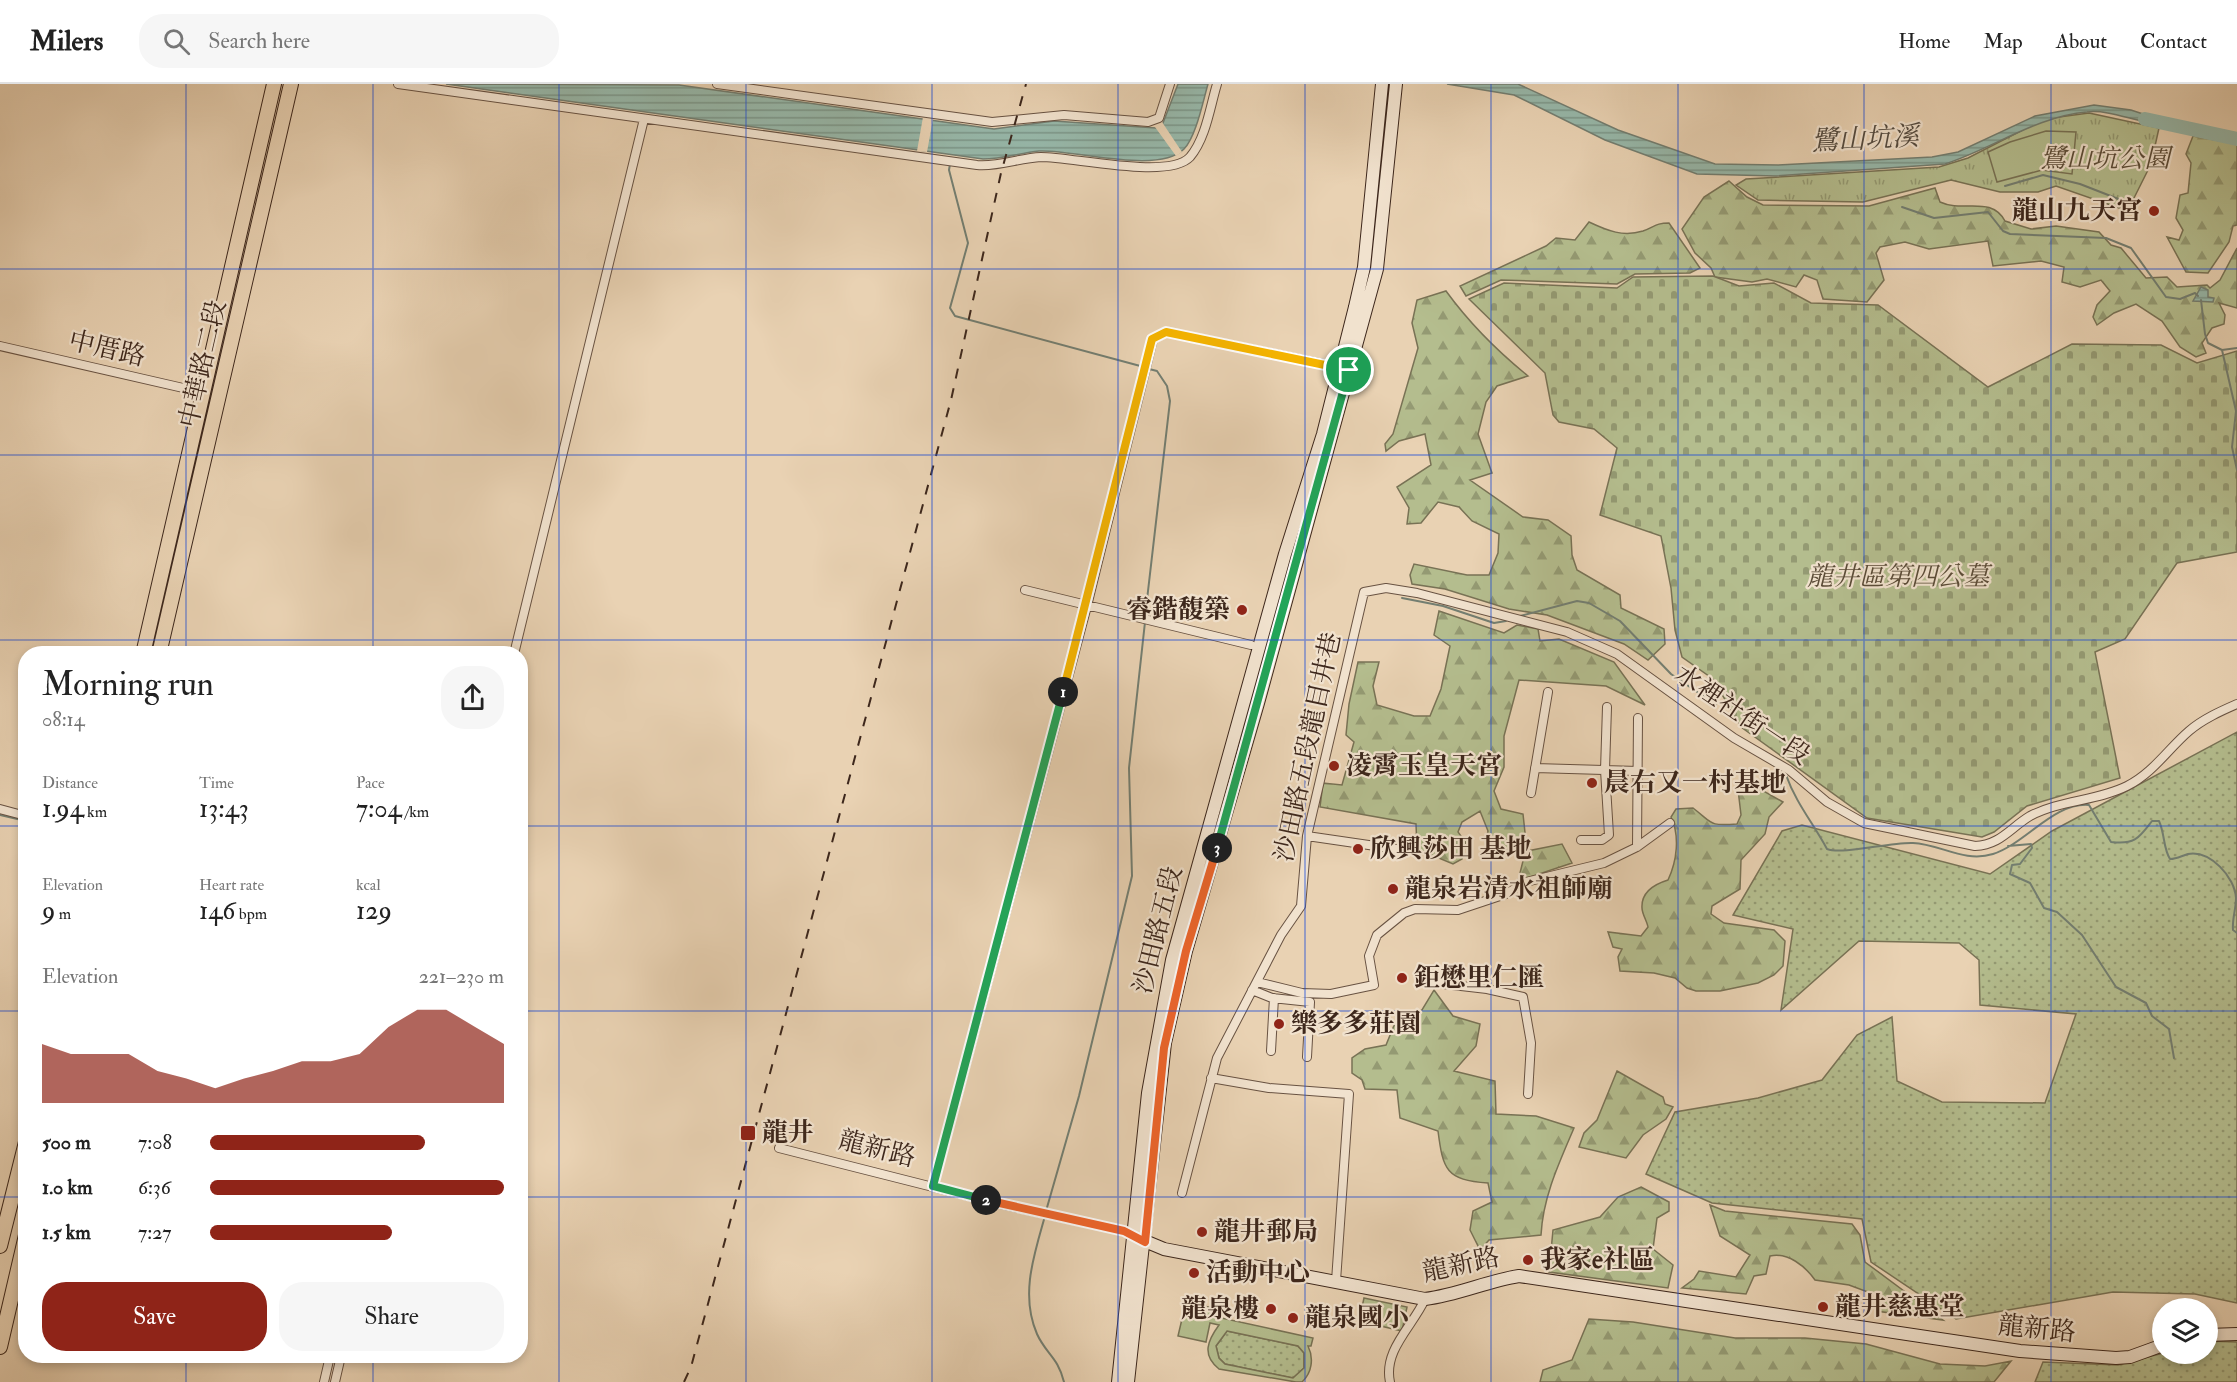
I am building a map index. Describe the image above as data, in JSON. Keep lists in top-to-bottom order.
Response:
{
  "streets": {
    "main road": ["中華路二段"],
    "street": [
      "中厝路",
      "水裡社街一段",
      "沙田路五段龍目井巷",
      "沙田路五段",
      "龍新路"
    ]
  },
  "crossings": [
    ["中厝路", "中華路二段"],
    ["水裡社街一段", "沙田路五段龍目井巷"],
    ["沙田路五段", "龍新路"]
  ],
  "water": ["鷺山坑溪"],
  "parks": ["鷺山坑公園", "龍井區第四公墓"],
  "places": {
    "other": [
      "龍山九天宮",
      "睿鍇馥築",
      "凌霄玉皇天宮",
      "晨右又一村基地",
      "欣興莎田 基地",
      "龍泉岩清水祖師廟",
      "鉅懋里仁匯",
      "樂多多莊園",
      "龍井郵局",
      "我家e社區",
      "活動中心",
      "龍井慈惠堂",
      "龍泉樓",
      "龍泉國小"
    ],
    "transit": ["龍井"]
  },
  "page": {
    "header": "Milers",
    "search": "Search here",
    "nav": [
      "Home",
      "Map",
      "About",
      "Contact"
    ],
    "heading": ["Morning run", "08:14"],
    "pins": ["1", "3", "2"],
    "stats": [
      ["Distance", "1.94 km"],
      ["Time", "13:43"],
      ["Pace", "7:04 /km"],
      ["Elevation", "9 m"],
      ["Heart rate", "146 bpm"],
      ["kcal", "129"]
    ],
    "chart": ["Elevation", "221–230 m"],
    "list": [
      {
        "name": "500 m",
        "note": "7:08"
      },
      {
        "name": "1.0 km",
        "note": "6:36"
      },
      {
        "name": "1.5 km",
        "note": "7:27"
      }
    ],
    "buttons": ["Save", "Share"]
  }
}
